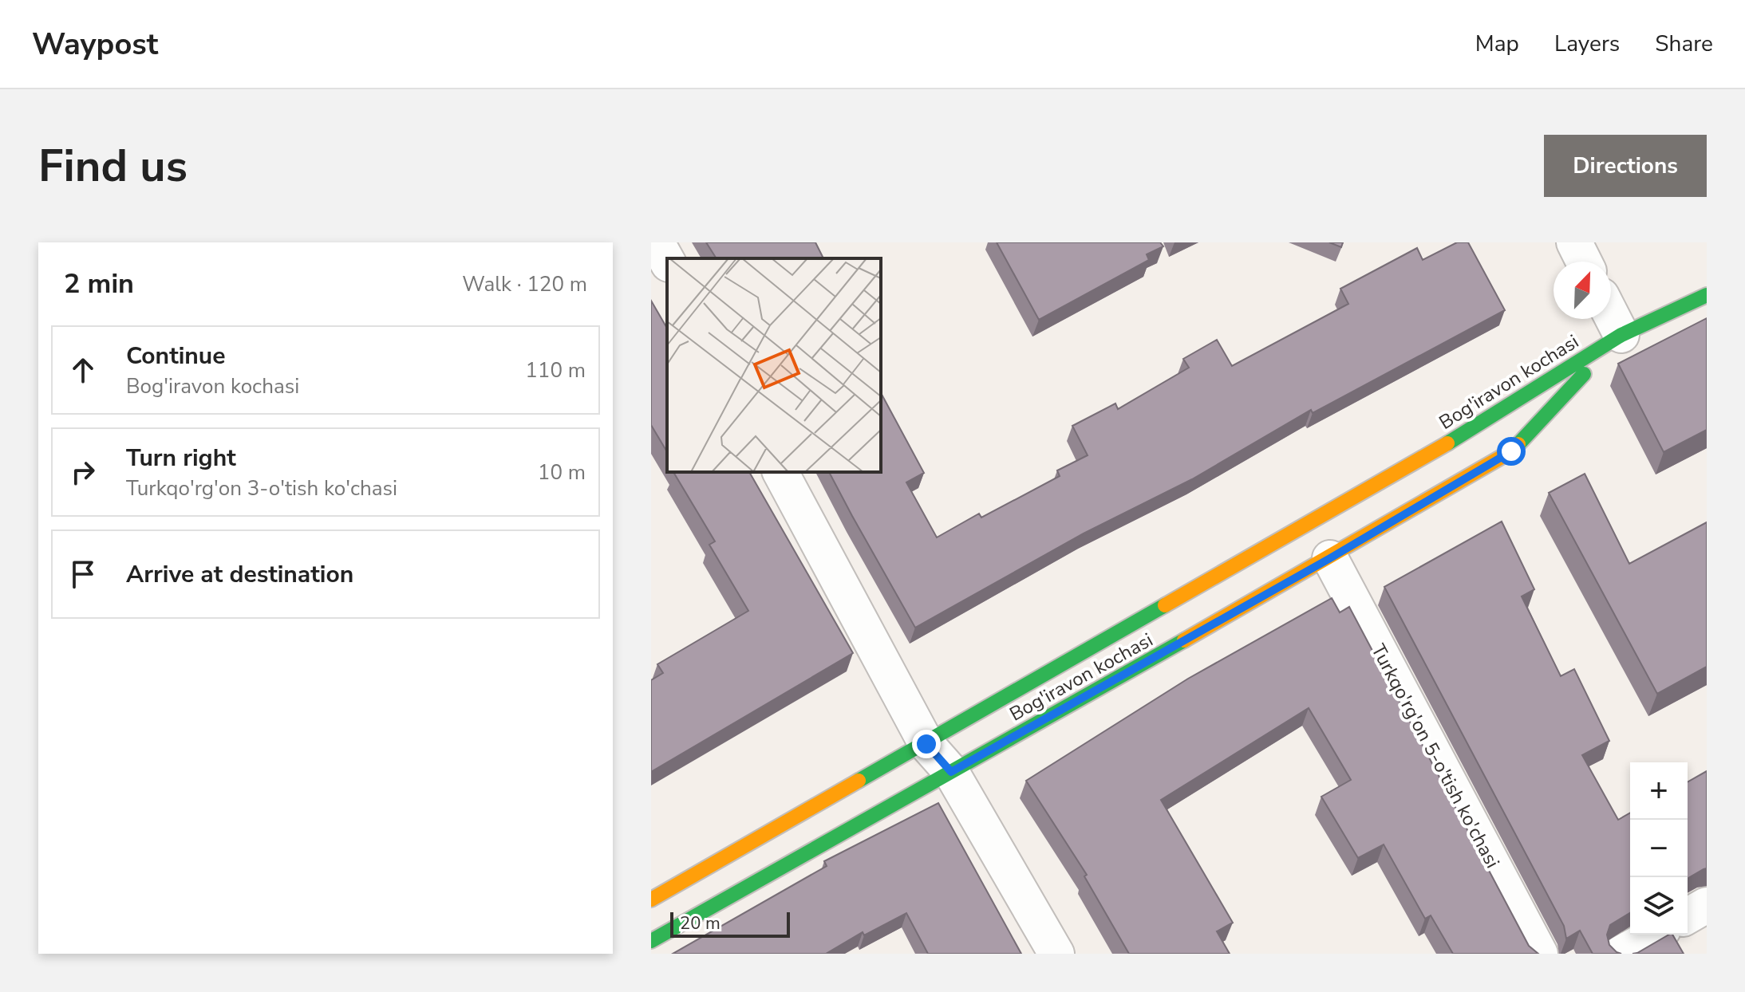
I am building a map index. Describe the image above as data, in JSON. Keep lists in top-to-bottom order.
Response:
{
  "streets": {
    "street": ["Bog'iravon kochasi", "Turkqo'rg'on 5-o'tish ko'chasi"]
  },
  "crossings": [
    ["Bog'iravon kochasi", "Turkqo'rg'on 5-o'tish ko'chasi"]
  ],
  "scale_bar": "20 m",
  "north": "top right",
  "page": {
    "header": "Waypost",
    "nav": ["Map", "Layers", "Share"],
    "buttons": "Directions",
    "title": "Find us",
    "heading": ["2 min", "Walk · 120 m"],
    "list": [
      ["Continue", "Bog'iravon kochasi", "110 m"],
      ["Turn right", "Turkqo'rg'on 3-o'tish ko'chasi", "10 m"],
      "Arrive at destination"
    ],
    "map_buttons": ["+", "−"],
    "scale": "20 m"
  }
}
